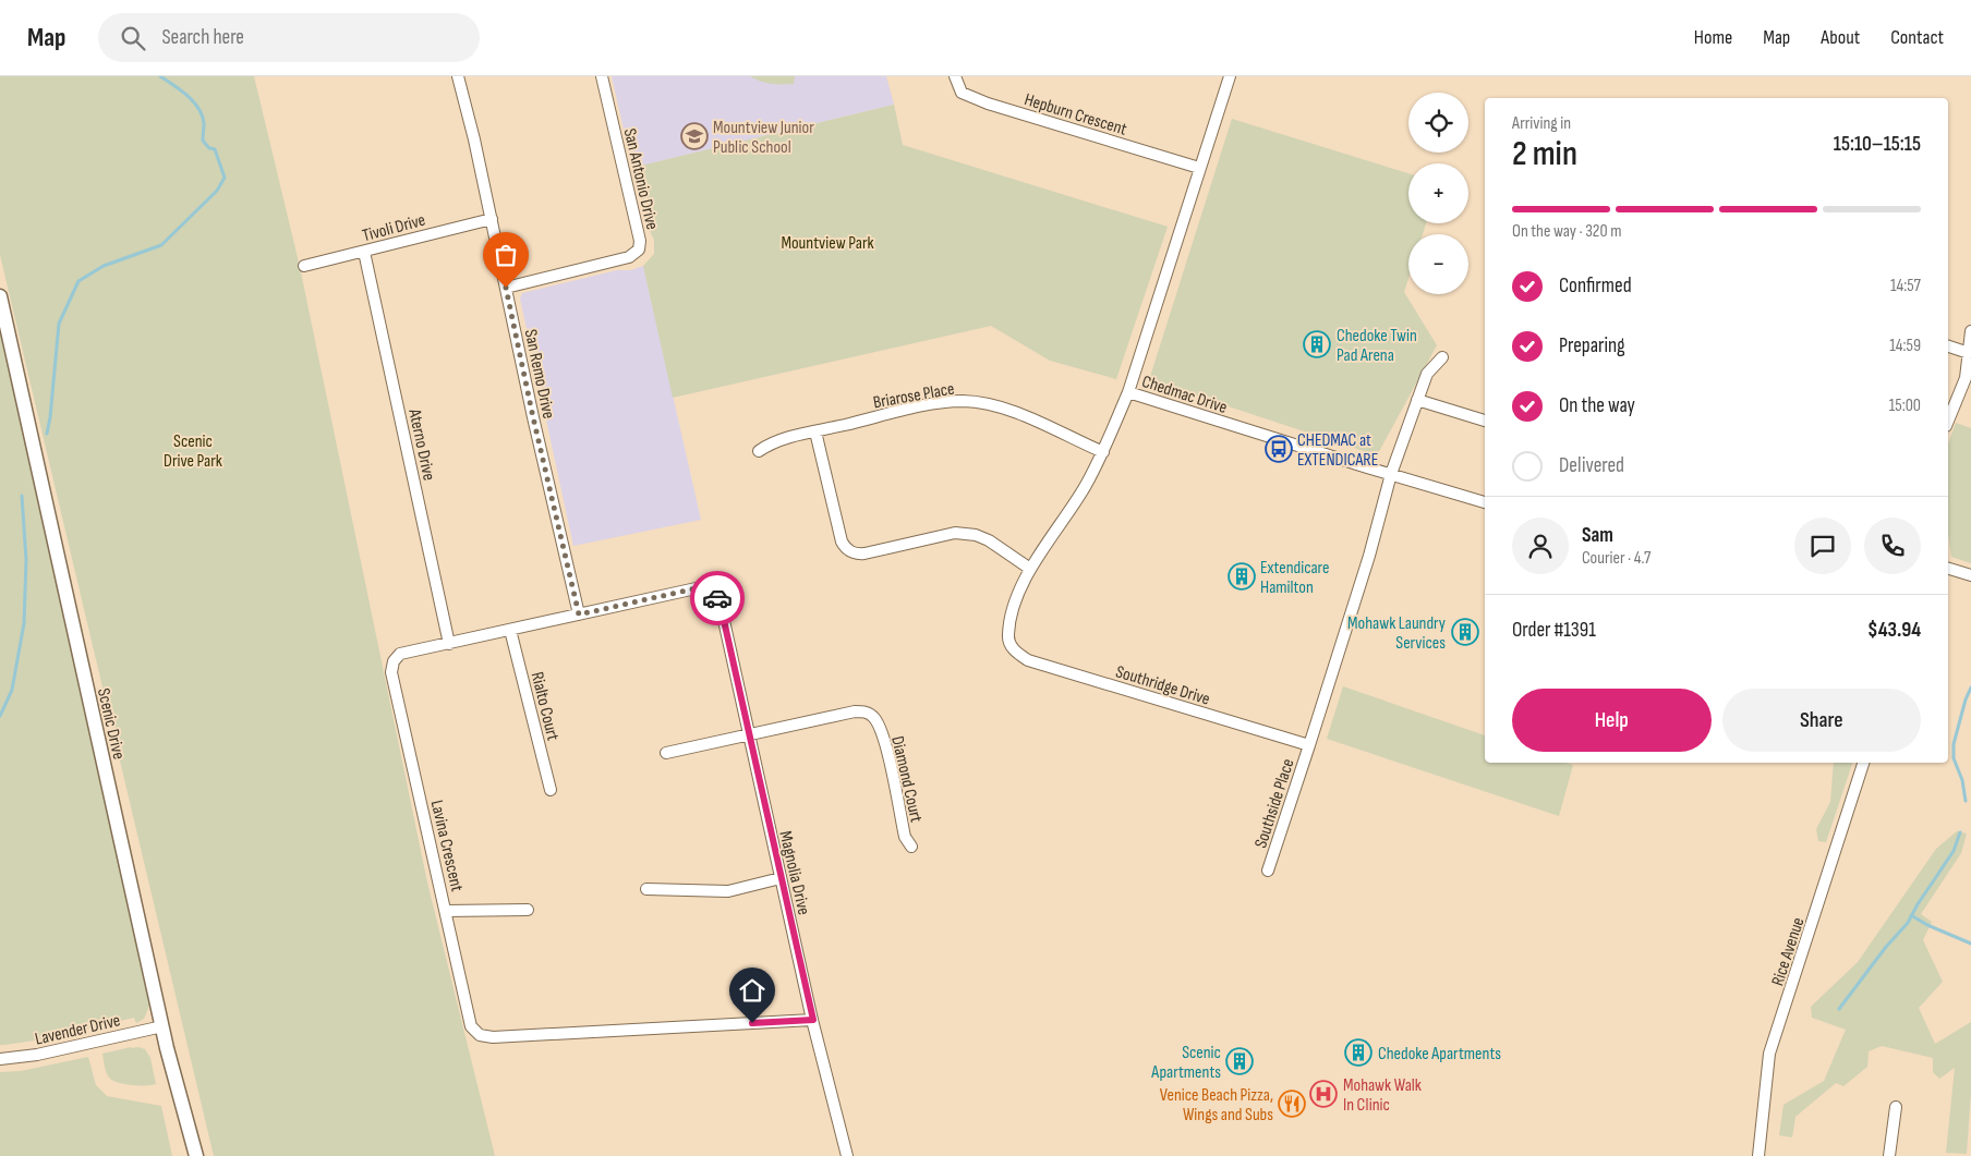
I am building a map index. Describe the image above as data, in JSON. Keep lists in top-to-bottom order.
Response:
{
  "streets": {
    "street": [
      "Hepburn Crescent",
      "San Antonio Drive",
      "Tivoli Drive",
      "San Remo Drive",
      "Chedmac Drive",
      "Briarose Place",
      "Aterno Drive",
      "Southridge Drive",
      "Rialto Court",
      "Scenic Drive",
      "Diamond Court",
      "Southside Place",
      "Lavina Crescent",
      "Magnolia Drive",
      "Rice Avenue",
      "Lavender Drive"
    ]
  },
  "crossings": [
    ["Hepburn Crescent", "Chedmac Drive"],
    ["San Antonio Drive", "San Remo Drive"],
    ["Tivoli Drive", "San Remo Drive"],
    ["Tivoli Drive", "Aterno Drive"],
    ["San Remo Drive", "Lavina Crescent"],
    ["Chedmac Drive", "Southridge Drive"],
    ["Briarose Place", "Southridge Drive"],
    ["Aterno Drive", "Lavina Crescent"],
    ["Southridge Drive", "Southside Place"],
    ["Rialto Court", "Lavina Crescent"],
    ["Scenic Drive", "Lavender Drive"],
    ["Diamond Court", "Magnolia Drive"],
    ["Lavina Crescent", "Magnolia Drive"]
  ],
  "parks": ["Mountview Park", "Scenic Drive Park"],
  "places": {
    "school or university": ["Mountview Junior Public School"],
    "building": [
      "Chedoke Twin Pad Arena",
      "Extendicare Hamilton",
      "Mohawk Laundry Services",
      "Chedoke Apartments",
      "Scenic Apartments"
    ],
    "bus stop": ["CHEDMAC at EXTENDICARE"],
    "hospital": ["Mohawk Walk In Clinic"],
    "restaurant": ["Venice Beach Pizza, Wings and Subs"]
  },
  "page": {
    "header": "Map",
    "search": "Search here",
    "nav": [
      "Home",
      "Map",
      "About",
      "Contact"
    ],
    "map_buttons": ["+", "−"],
    "heading": ["2 min", "Arriving in", "15:10–15:15"],
    "panel": [
      "Sam",
      "Courier · 4.7",
      "Order #1391",
      "$43.94"
    ],
    "bar": "On the way · 320 m",
    "list": [
      ["Confirmed", "14:57"],
      ["Preparing", "14:59"],
      ["On the way", "15:00"],
      "Delivered"
    ],
    "buttons": ["Help", "Share"]
  }
}
